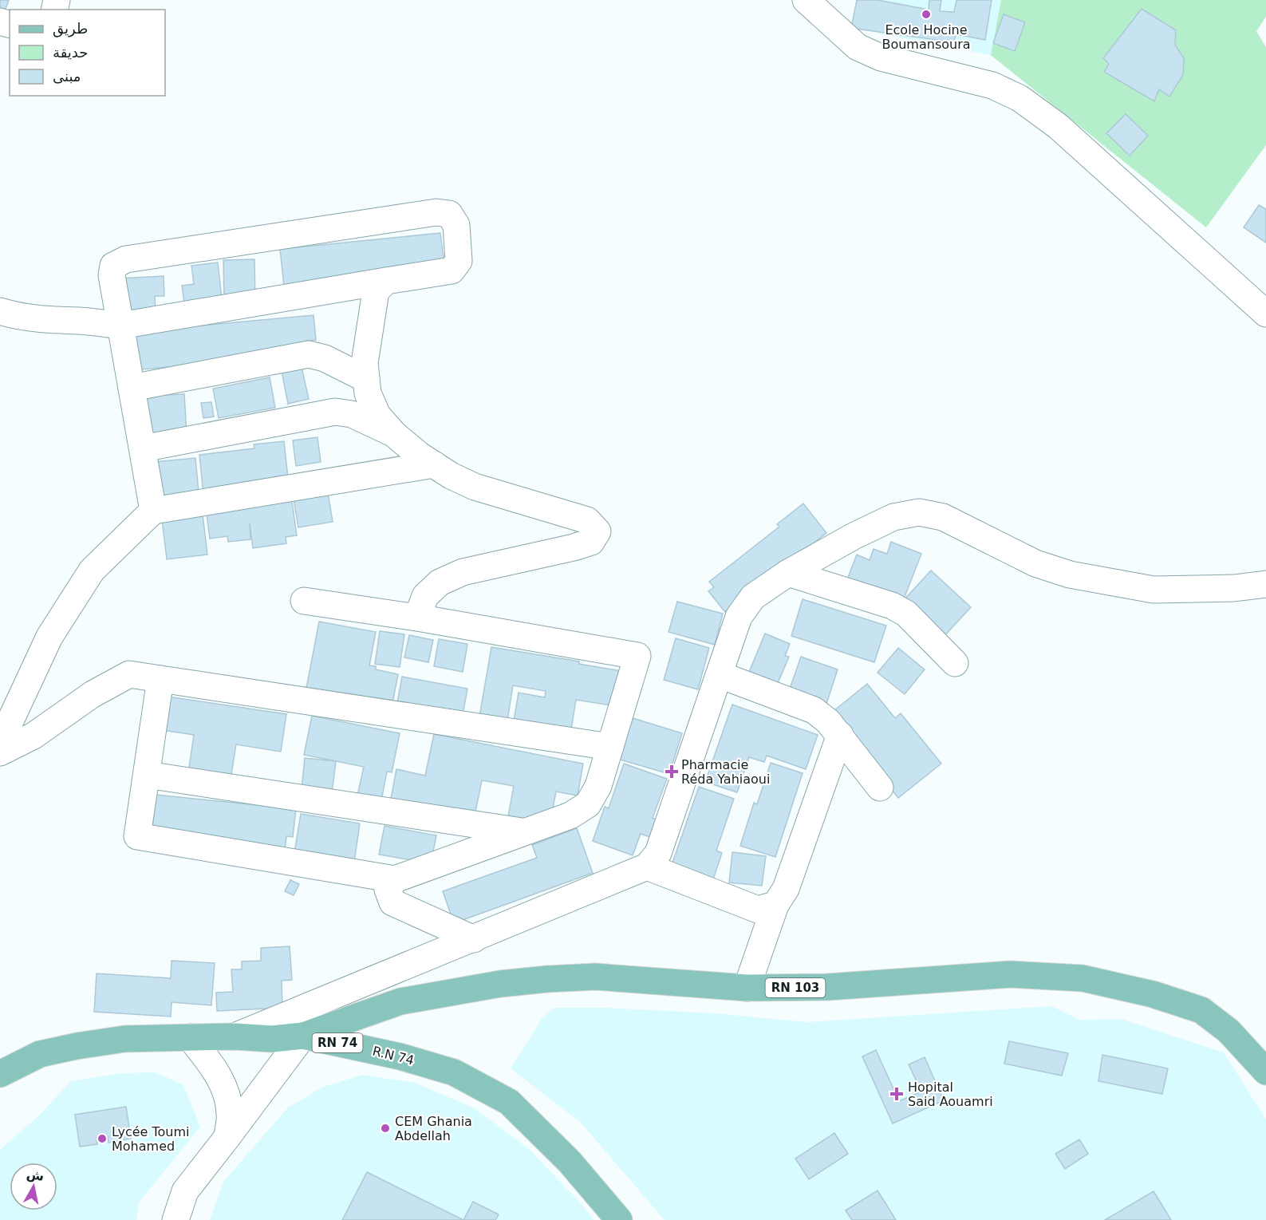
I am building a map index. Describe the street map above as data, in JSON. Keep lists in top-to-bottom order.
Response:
{
  "streets": {
    "main road": ["RN 103", "RN 74", "R.N 74"]
  },
  "crossings": [
    ["RN 103", "R.N 74"]
  ],
  "places": {
    "other": ["Ecole Hocine Boumansoura", "CEM Ghania Abdellah", "Lycée Toumi Mohamed"],
    "health": ["Pharmacie Réda Yahiaoui", "Hopital Said Aouamri"]
  },
  "legend": ["طريق", "حديقة", "مبنى"],
  "north": "top"
}
